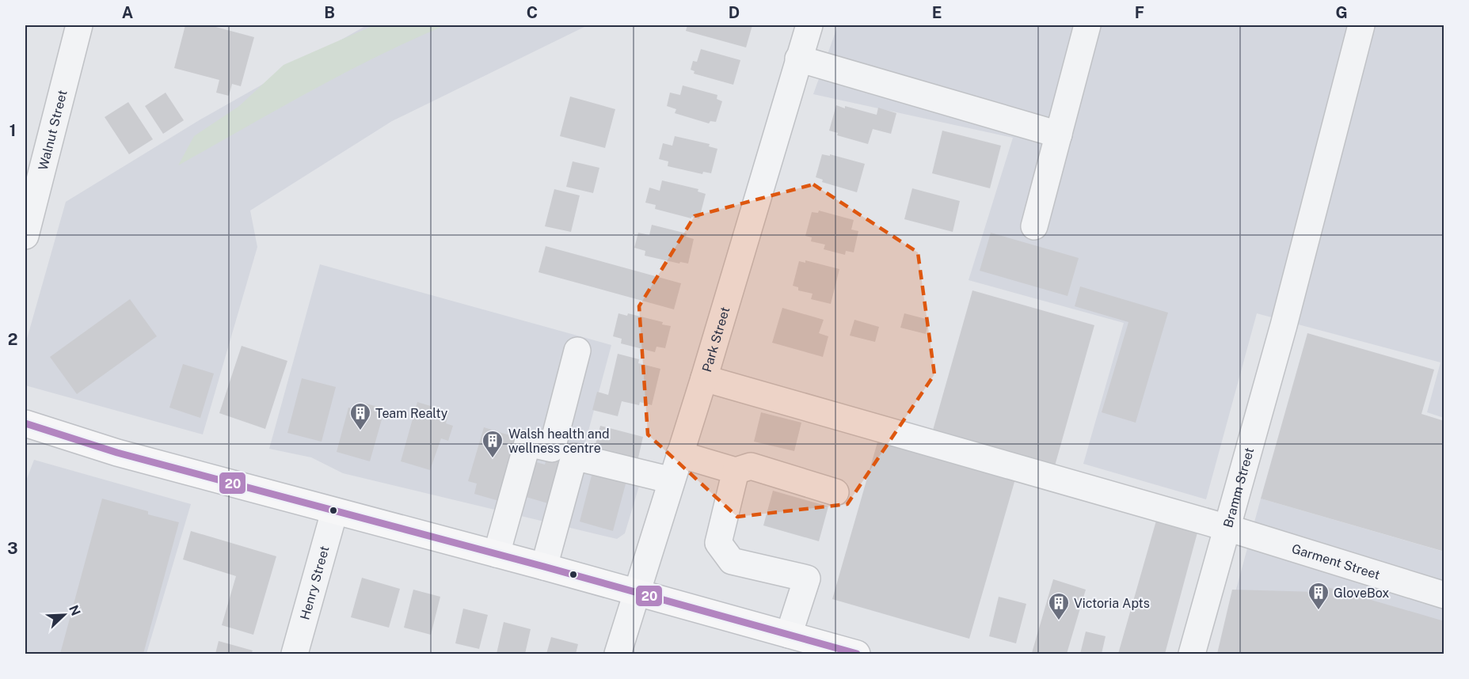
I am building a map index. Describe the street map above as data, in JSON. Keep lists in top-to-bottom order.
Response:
{
  "streets": {
    "street": [
      "Walnut Street",
      "Park Street",
      "Bramm Street",
      "Garment Street",
      "Henry Street"
    ]
  },
  "crossings": [
    ["Park Street", "Garment Street"],
    ["Bramm Street", "Garment Street"]
  ],
  "places": {
    "building": [
      "Team Realty",
      "Walsh health and wellness centre",
      "GloveBox",
      "Victoria Apts"
    ]
  },
  "lines": ["transit line 20"],
  "north": "top right",
  "grid": {
    "columns": [
      "A",
      "B",
      "C",
      "D",
      "E",
      "F",
      "G"
    ],
    "rows": ["1", "2", "3"]
  }
}
